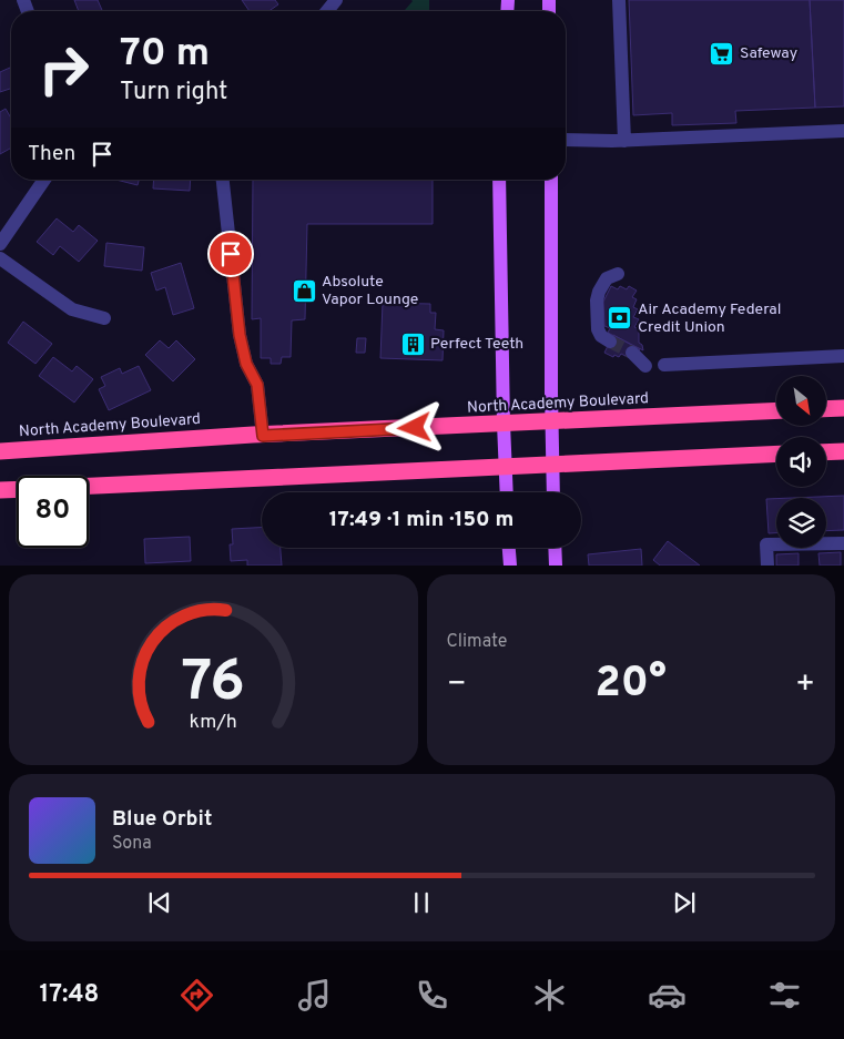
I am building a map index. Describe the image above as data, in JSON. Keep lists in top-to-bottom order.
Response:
{
  "streets": {
    "highway": ["North Academy Boulevard"]
  },
  "places": {
    "supermarket": ["Safeway"],
    "shop": ["Absolute Vapor Lounge"],
    "bank": ["Air Academy Federal Credit Union"],
    "building": ["Perfect Teeth"]
  },
  "north": "bottom right",
  "page": {
    "turn": ["70 m", "Turn right"],
    "then": "Then",
    "limit": "80",
    "trip": "17:49 · 1 min · 150 m",
    "tile": "Climate",
    "heat": ["−", "20°", "+"],
    "song": ["Blue Orbit", "Sona"],
    "tabs": "17:48",
    "gauge": ["76", "km/h"]
  }
}
